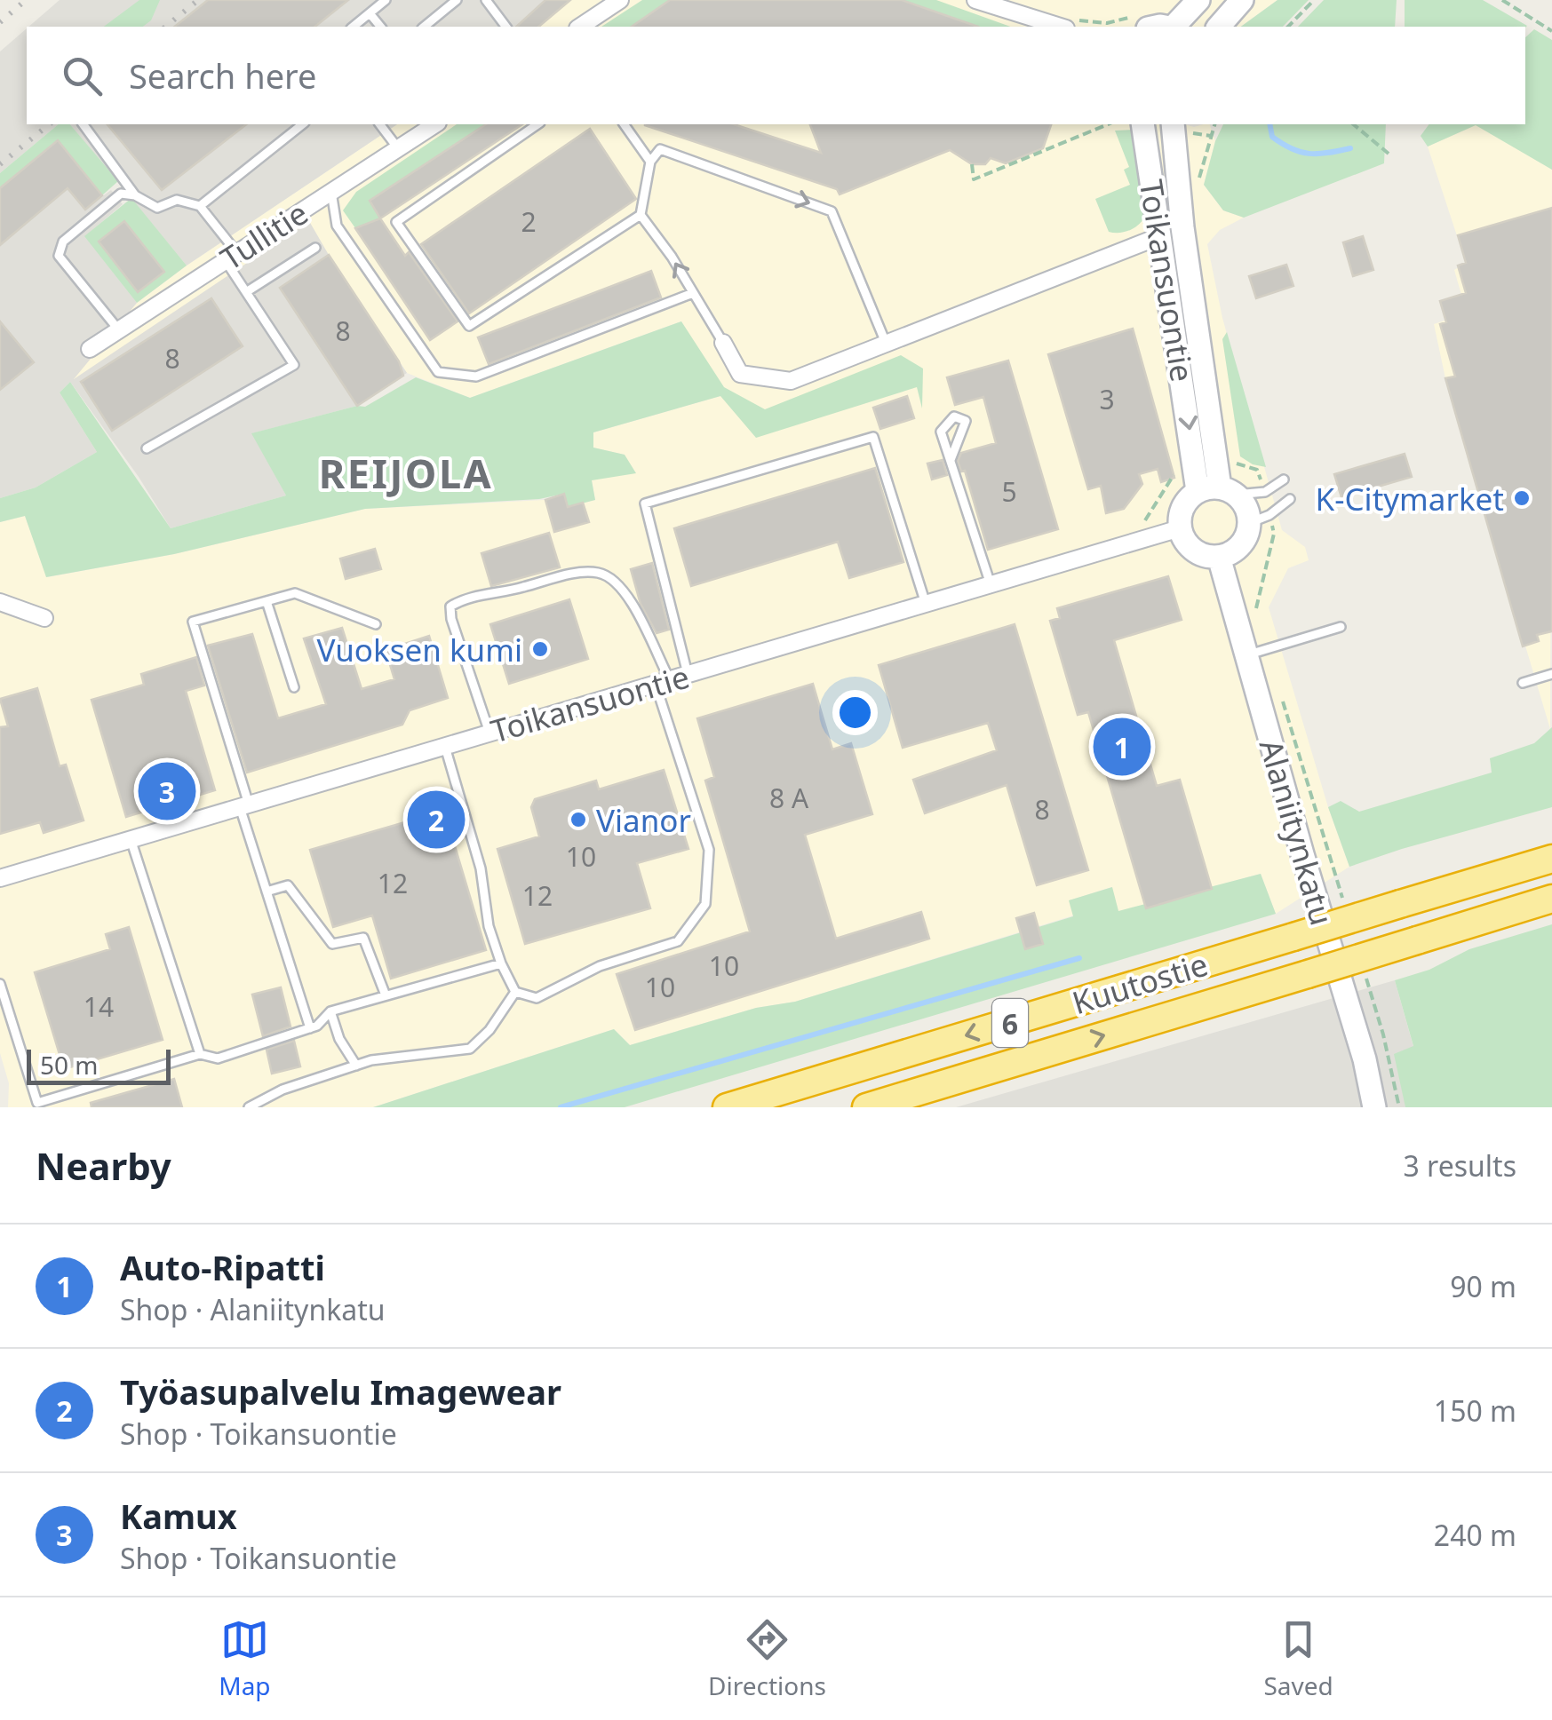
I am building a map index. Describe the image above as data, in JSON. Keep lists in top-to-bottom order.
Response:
{
  "streets": {
    "highway": ["Kuutostie", "6"],
    "main road": ["Toikansuontie", "Alaniitynkatu"],
    "street": ["Tullitie"]
  },
  "crossings": [
    ["Toikansuontie", "Alaniitynkatu"]
  ],
  "districts": ["REIJOLA"],
  "places": ["K-Citymarket", "Vuoksen kumi", "Vianor"],
  "house_numbers": [
    "2",
    "8",
    "8",
    "3",
    "5",
    "8 A",
    "8",
    "10",
    "12",
    "12",
    "10",
    "10",
    "14"
  ],
  "scale_bar": "50 m",
  "page": {
    "search": "Search here",
    "pins": ["1", "3", "2"],
    "scale": "50 m",
    "heading": ["Nearby", "3 results"],
    "list": [
      {
        "mark": "1",
        "name": "Auto-Ripatti",
        "note": "Shop · Alaniitynkatu",
        "value": "90 m"
      },
      {
        "mark": "2",
        "name": "Työasupalvelu Imagewear",
        "note": "Shop · Toikansuontie",
        "value": "150 m"
      },
      {
        "mark": "3",
        "name": "Kamux",
        "note": "Shop · Toikansuontie",
        "value": "240 m"
      }
    ],
    "nav": ["Map", "Directions", "Saved"]
  }
}
